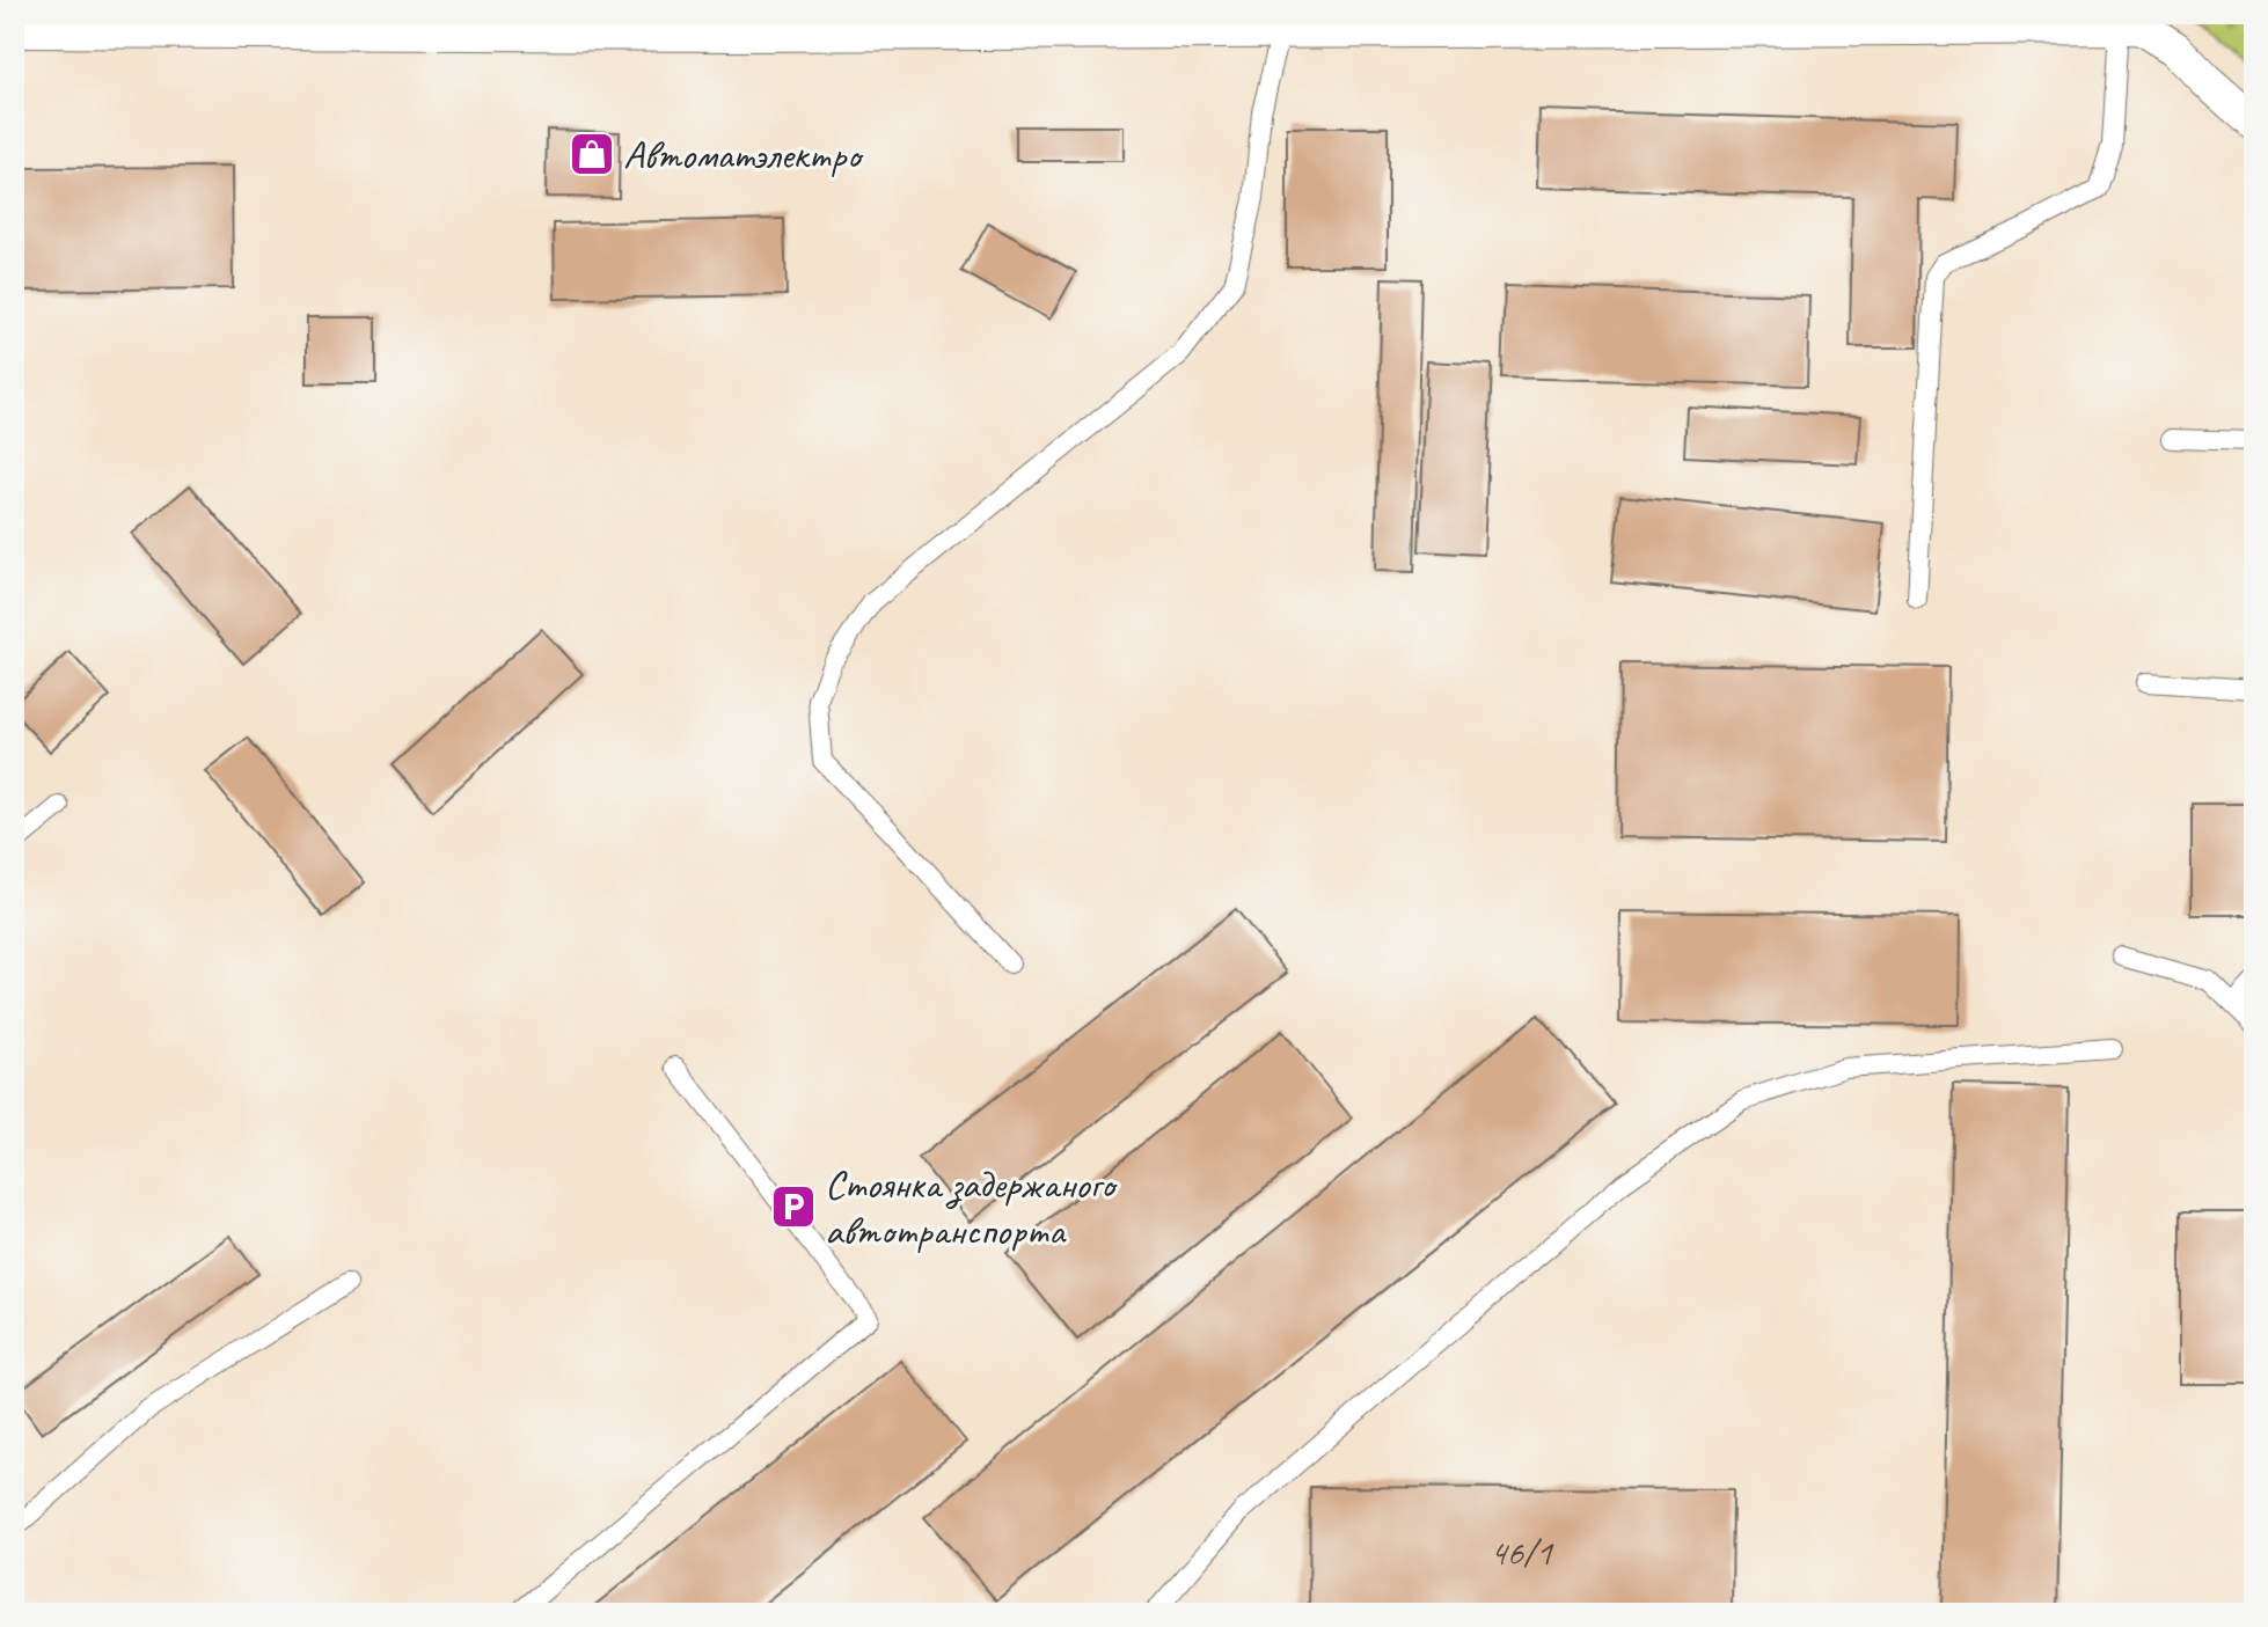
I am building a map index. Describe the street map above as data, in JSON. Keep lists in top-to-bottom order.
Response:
{
  "places": {
    "shop": ["Автоматэлектро"],
    "parking": ["Стоянка задержаного автотранспорта"]
  },
  "house_numbers": ["46/1"]
}
